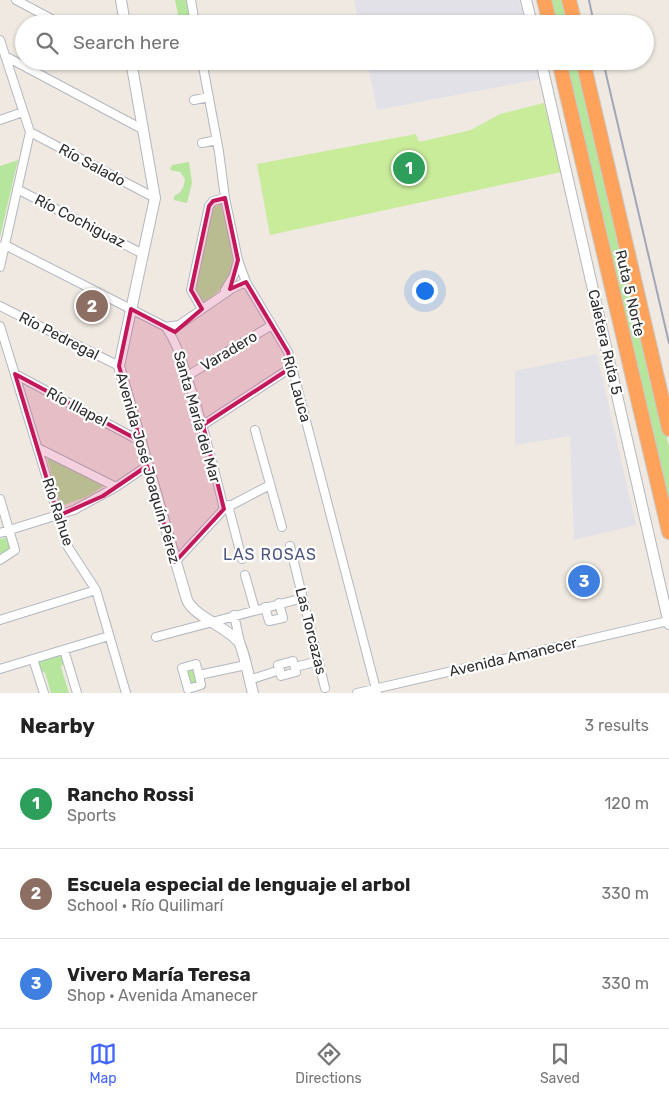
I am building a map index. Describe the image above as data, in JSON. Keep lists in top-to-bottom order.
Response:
{
  "streets": {
    "highway": ["Ruta 5 Norte"],
    "main road": ["Caletera Ruta 5", "Avenida José Joaquín Pérez"],
    "street": [
      "Río Salado",
      "Río Cochiguaz",
      "Río Pedregal",
      "Varadero",
      "Río Lauca",
      "Río Illapel",
      "Santa María del Mar",
      "Río Rahue",
      "Las Torcazas",
      "Avenida Amanecer"
    ]
  },
  "crossings": [
    ["Río Salado", "Avenida José Joaquín Pérez"],
    ["Río Cochiguaz", "Avenida José Joaquín Pérez"],
    ["Río Pedregal", "Avenida José Joaquín Pérez"],
    ["Caletera Ruta 5", "Avenida Amanecer"],
    ["Varadero", "Río Lauca"],
    ["Varadero", "Santa María del Mar"],
    ["Río Lauca", "Avenida Amanecer"],
    ["Río Illapel", "Avenida José Joaquín Pérez"],
    ["Río Illapel", "Río Rahue"]
  ],
  "districts": ["LAS ROSAS"],
  "page": {
    "search": "Search here",
    "pins": ["1", "2", "3"],
    "heading": ["Nearby", "3 results"],
    "list": [
      {
        "mark": "1",
        "name": "Rancho Rossi",
        "note": "Sports",
        "value": "120 m"
      },
      {
        "mark": "2",
        "name": "Escuela especial de lenguaje el arbol",
        "note": "School · Río Quilimarí",
        "value": "330 m"
      },
      {
        "mark": "3",
        "name": "Vivero María Teresa",
        "note": "Shop · Avenida Amanecer",
        "value": "330 m"
      }
    ],
    "nav": ["Map", "Directions", "Saved"]
  }
}
